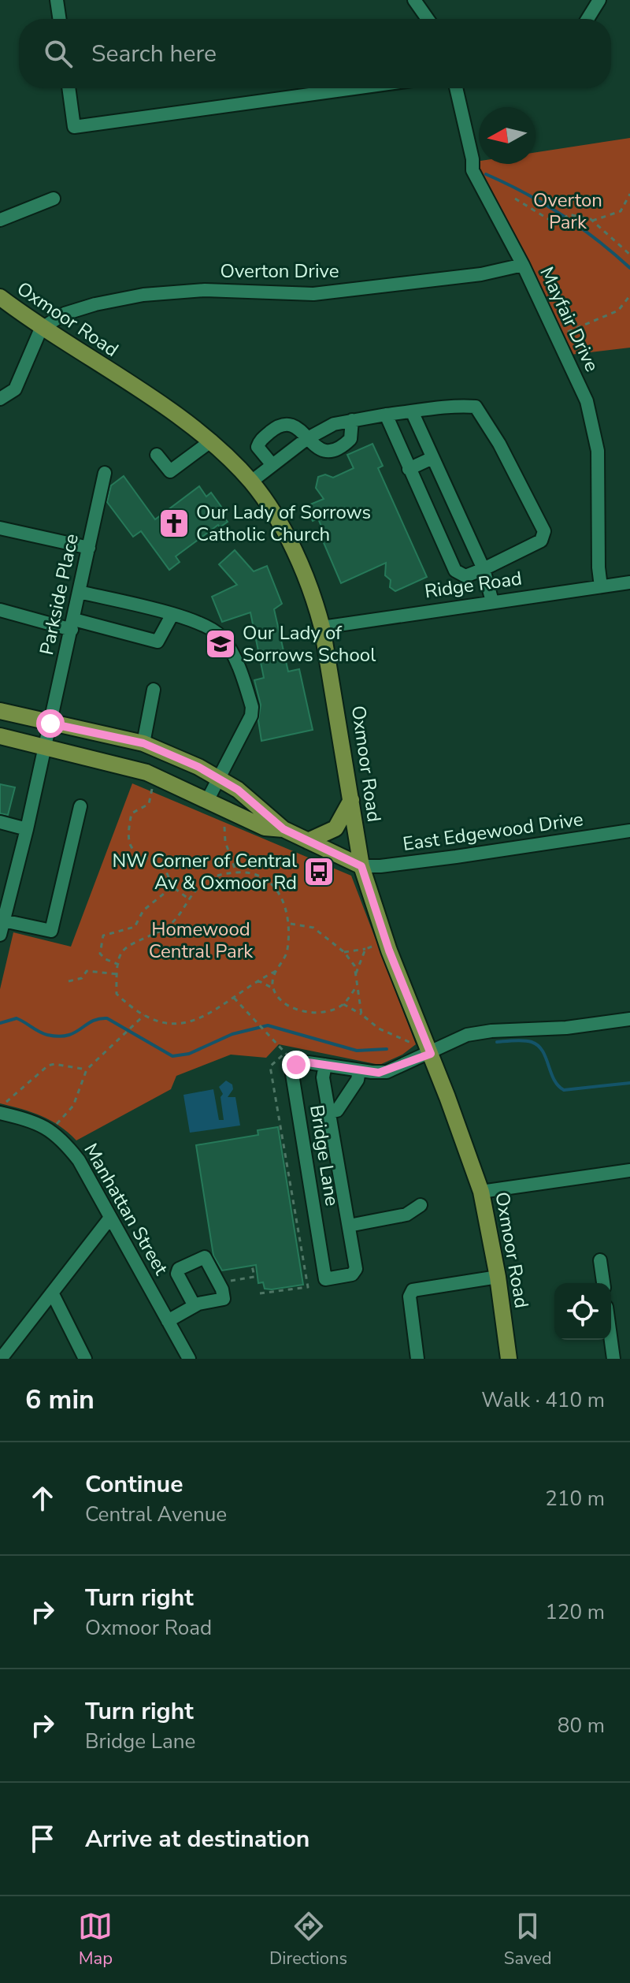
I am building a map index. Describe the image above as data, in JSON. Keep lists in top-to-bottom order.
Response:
{
  "streets": {
    "main road": ["Oxmoor Road"],
    "street": [
      "Overton Drive",
      "Mayfair Drive",
      "Ridge Road",
      "Parkside Place",
      "East Edgewood Drive",
      "Bridge Lane",
      "Manhattan Street"
    ]
  },
  "crossings": [
    ["Overton Drive", "Oxmoor Road"],
    ["Overton Drive", "Mayfair Drive"],
    ["Oxmoor Road", "Ridge Road"],
    ["Oxmoor Road", "East Edgewood Drive"],
    ["Mayfair Drive", "Ridge Road"]
  ],
  "parks": ["Overton Park", "Homewood Central Park"],
  "places": {
    "church": ["Our Lady of Sorrows Catholic Church"],
    "school or university": ["Our Lady of Sorrows School"],
    "bus stop": ["NW Corner of Central Av & Oxmoor Rd"]
  },
  "north": "left",
  "page": {
    "search": "Search here",
    "heading": ["6 min", "Walk · 410 m"],
    "list": [
      ["Continue", "Central Avenue", "210 m"],
      ["Turn right", "Oxmoor Road", "120 m"],
      ["Turn right", "Bridge Lane", "80 m"],
      "Arrive at destination"
    ],
    "nav": ["Map", "Directions", "Saved"]
  }
}
